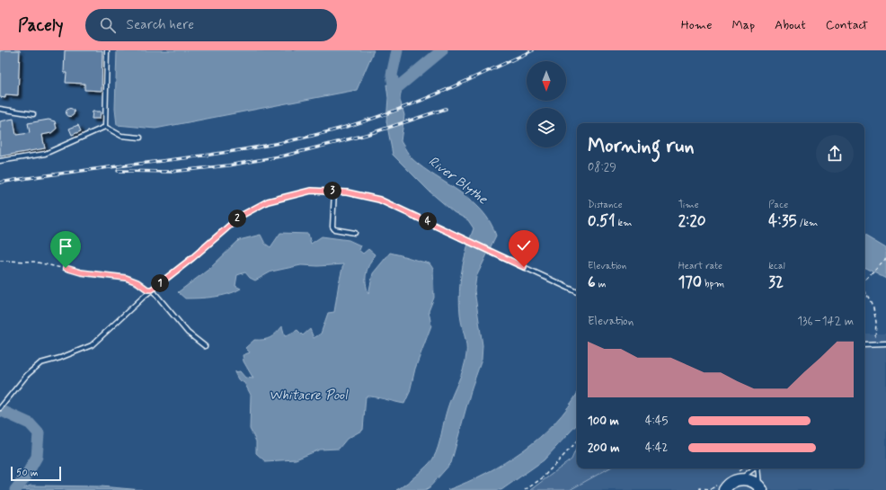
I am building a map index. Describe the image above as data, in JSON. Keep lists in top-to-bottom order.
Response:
{
  "water": ["River Blythe", "Whitacre Pool"],
  "scale_bar": "50 m",
  "north": "bottom",
  "page": {
    "header": "Pacely",
    "search": "Search here",
    "nav": [
      "Home",
      "Map",
      "About",
      "Contact"
    ],
    "heading": ["Morning run", "08:29"],
    "pins": [
      "3",
      "2",
      "4",
      "1"
    ],
    "stats": [
      ["Distance", "0.51 km"],
      ["Time", "2:20"],
      ["Pace", "4:35 /km"],
      ["Elevation", "6 m"],
      ["Heart rate", "170 bpm"],
      ["kcal", "32"]
    ],
    "chart": ["Elevation", "136–142 m"],
    "list": [
      {
        "name": "100 m",
        "note": "4:45"
      },
      {
        "name": "200 m",
        "note": "4:42"
      }
    ],
    "scale": "50 m"
  }
}
